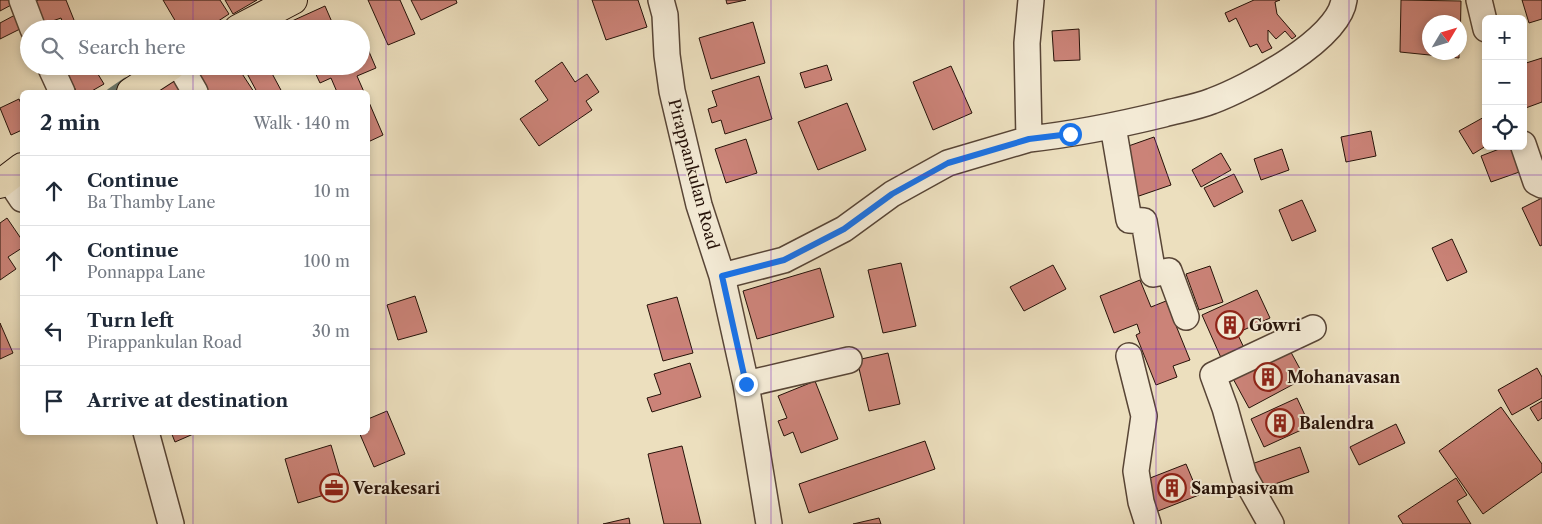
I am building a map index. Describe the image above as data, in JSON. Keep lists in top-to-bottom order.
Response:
{
  "streets": {
    "street": ["Pirappankulan Road"]
  },
  "places": {
    "building": [
      "Gowri",
      "Mohanavasan",
      "Balendra",
      "Sampasivam"
    ],
    "office": ["Verakesari"]
  },
  "north": "top right",
  "page": {
    "map_buttons": ["+", "−"],
    "search": "Search here",
    "heading": ["2 min", "Walk · 140 m"],
    "list": [
      ["Continue", "Ba Thamby Lane", "10 m"],
      ["Continue", "Ponnappa Lane", "100 m"],
      ["Turn left", "Pirappankulan Road", "30 m"],
      "Arrive at destination"
    ]
  }
}
